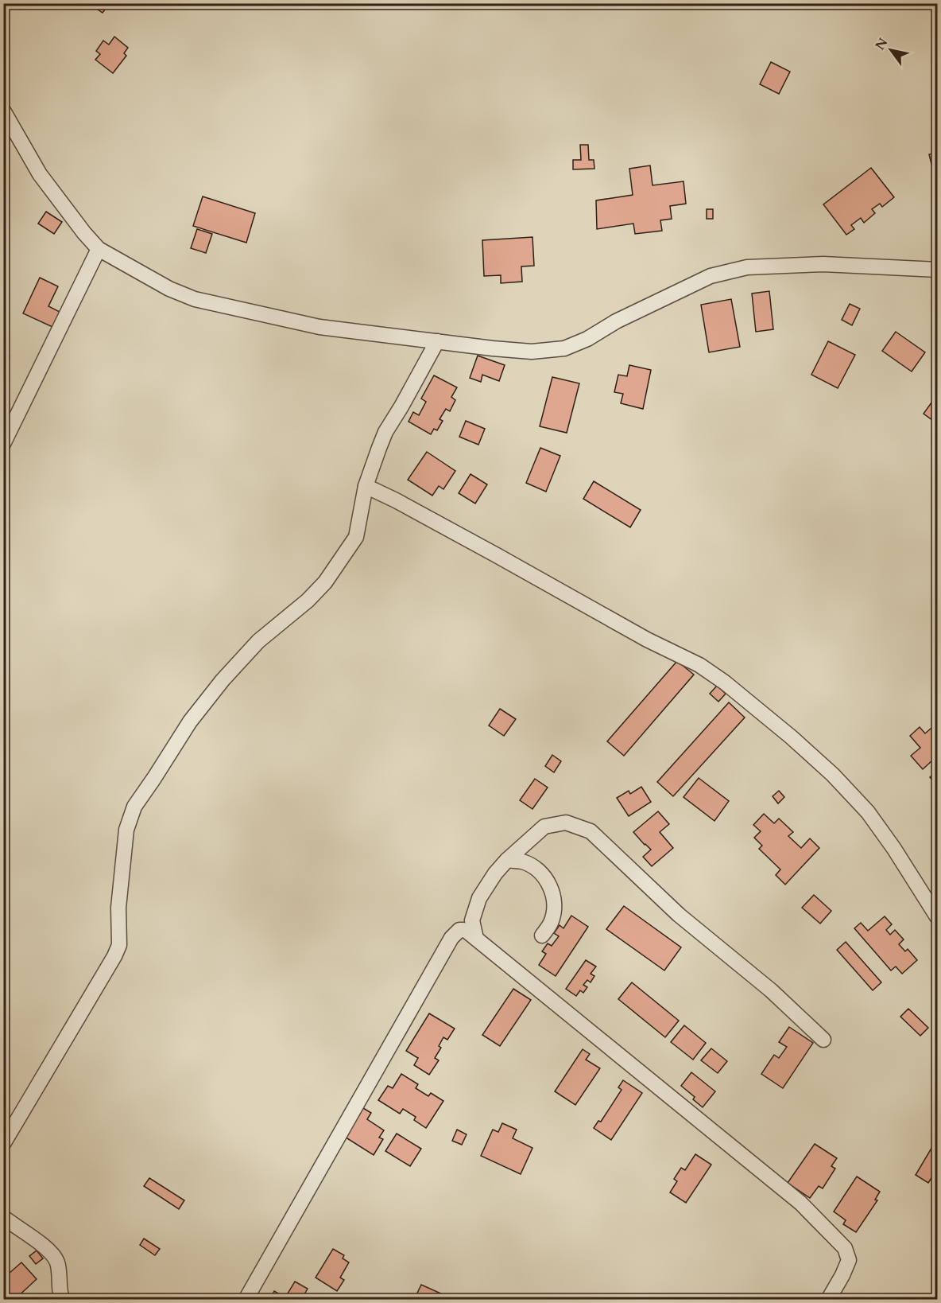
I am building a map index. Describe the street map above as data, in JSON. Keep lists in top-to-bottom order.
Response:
{
  "north": "top left"
}
